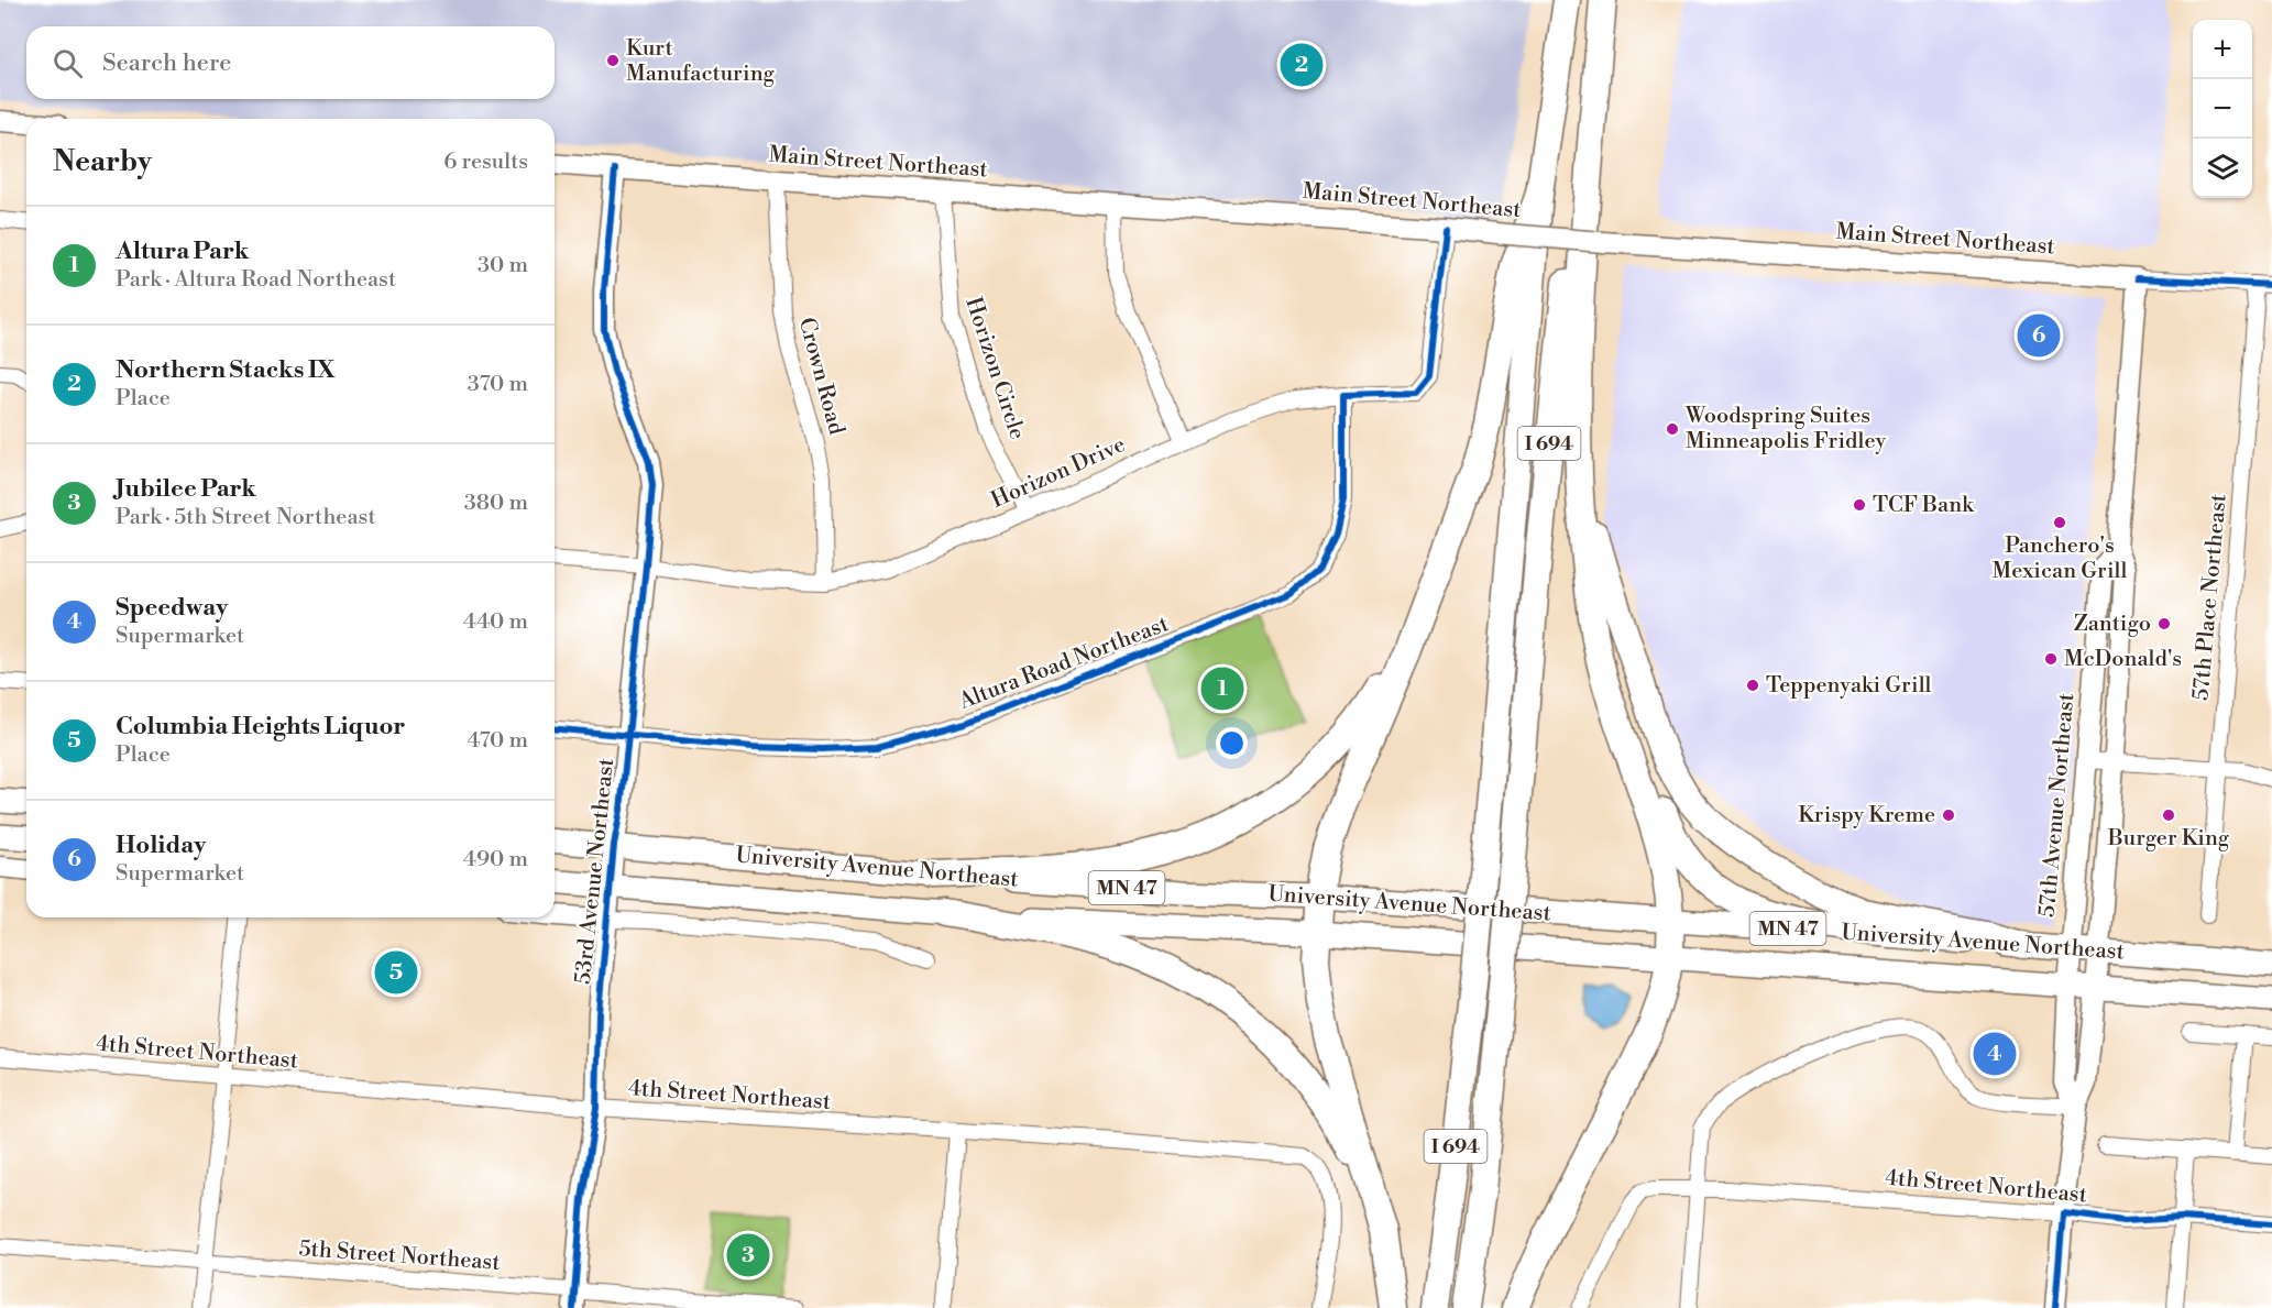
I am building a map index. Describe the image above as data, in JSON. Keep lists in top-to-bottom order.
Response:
{
  "streets": {
    "highway": ["I 694"],
    "main road": ["University Avenue Northeast", "MN 47"],
    "street": [
      "Main Street Northeast",
      "Horizon Circle",
      "Crown Road",
      "Horizon Drive",
      "57th Place Northeast",
      "Altura Road Northeast",
      "57th Avenue Northeast",
      "53rd Avenue Northeast",
      "4th Street Northeast",
      "5th Street Northeast"
    ]
  },
  "crossings": [
    ["Main Street Northeast", "Horizon Circle"],
    ["Main Street Northeast", "Crown Road"],
    ["Main Street Northeast", "Horizon Drive"],
    ["Main Street Northeast", "57th Place Northeast"],
    ["Main Street Northeast", "57th Avenue Northeast"],
    ["Main Street Northeast", "53rd Avenue Northeast"],
    ["Horizon Circle", "Horizon Drive"],
    ["Crown Road", "Horizon Drive"],
    ["Horizon Drive", "Altura Road Northeast"],
    ["Horizon Drive", "53rd Avenue Northeast"],
    ["Altura Road Northeast", "53rd Avenue Northeast"],
    ["57th Avenue Northeast", "University Avenue Northeast"],
    ["57th Avenue Northeast", "4th Street Northeast"],
    ["University Avenue Northeast", "53rd Avenue Northeast"],
    ["53rd Avenue Northeast", "4th Street Northeast"],
    ["53rd Avenue Northeast", "5th Street Northeast"]
  ],
  "places": [
    "Kurt Manufacturing",
    "Woodspring Suites Minneapolis Fridley",
    "TCF Bank",
    "Panchero's Mexican Grill",
    "Zantigo",
    "McDonald's",
    "Teppenyaki Grill",
    "Krispy Kreme",
    "Burger King"
  ],
  "page": {
    "map_buttons": ["+", "−"],
    "search": "Search here",
    "pins": [
      "2",
      "6",
      "1",
      "5",
      "4",
      "3"
    ],
    "heading": ["Nearby", "6 results"],
    "list": [
      {
        "mark": "1",
        "name": "Altura Park",
        "note": "Park · Altura Road Northeast",
        "value": "30 m"
      },
      {
        "mark": "2",
        "name": "Northern Stacks IX",
        "note": "Place",
        "value": "370 m"
      },
      {
        "mark": "3",
        "name": "Jubilee Park",
        "note": "Park · 5th Street Northeast",
        "value": "380 m"
      },
      {
        "mark": "4",
        "name": "Speedway",
        "note": "Supermarket",
        "value": "440 m"
      },
      {
        "mark": "5",
        "name": "Columbia Heights Liquor",
        "note": "Place",
        "value": "470 m"
      },
      {
        "mark": "6",
        "name": "Holiday",
        "note": "Supermarket",
        "value": "490 m"
      }
    ]
  }
}
